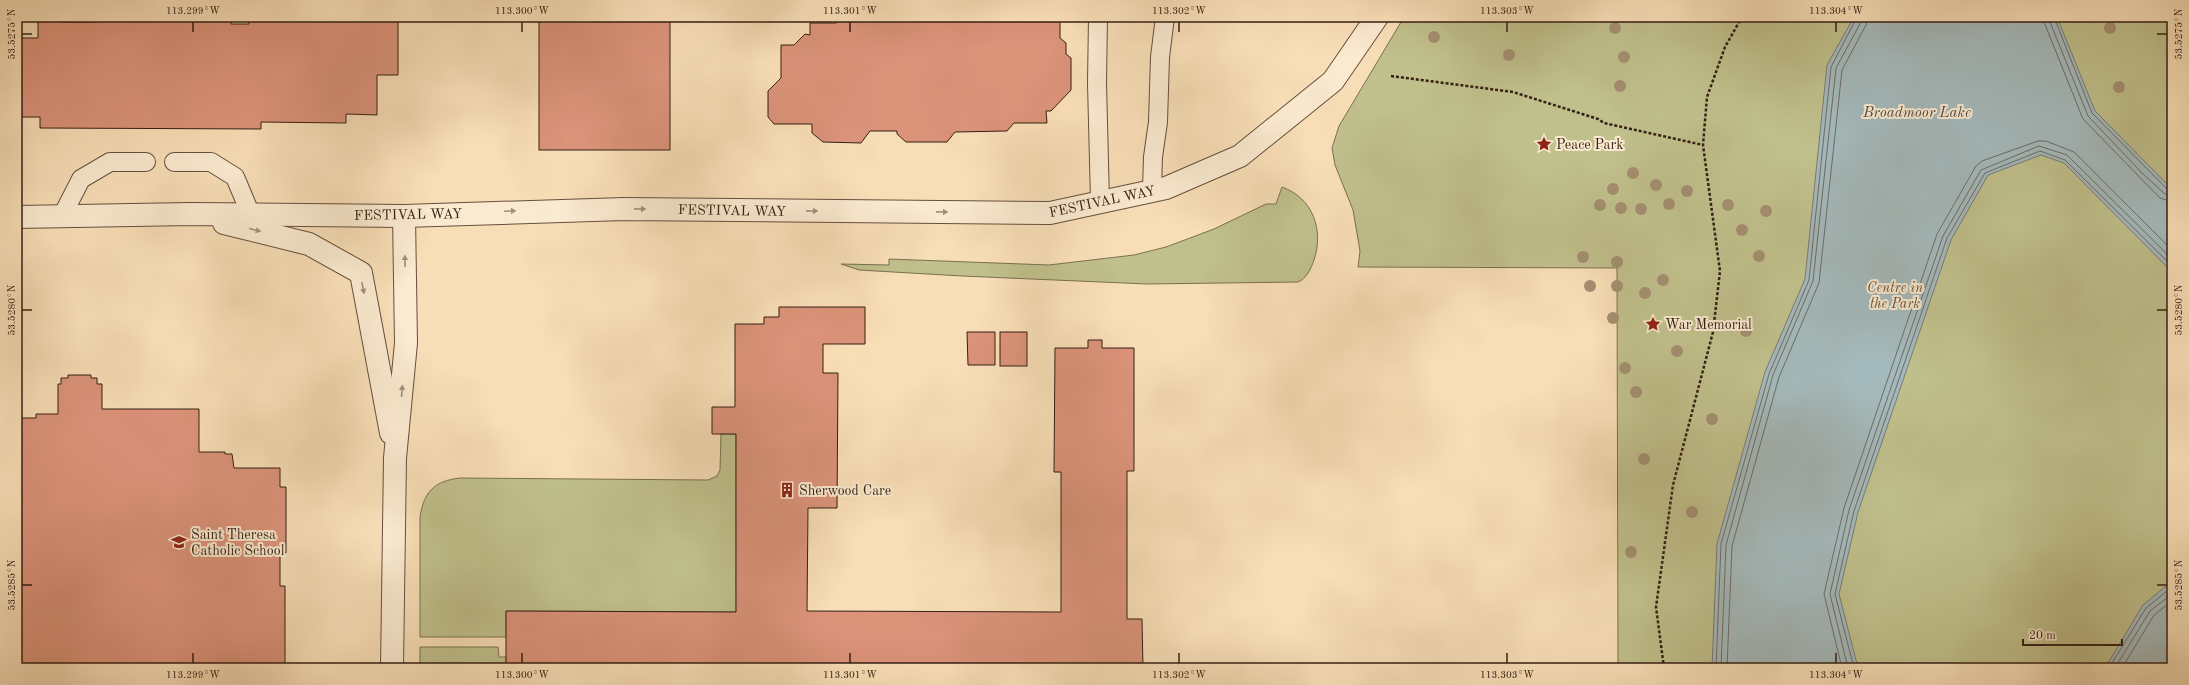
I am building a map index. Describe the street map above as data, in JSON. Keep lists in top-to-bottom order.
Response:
{
  "streets": {
    "street": ["FESTIVAL WAY"]
  },
  "one_way": ["FESTIVAL WAY"],
  "water": ["Broadmoor Lake"],
  "parks": ["Centre in the Park"],
  "places": {
    "place": ["Peace Park", "War Memorial"],
    "building": ["Sherwood Care"],
    "school or university": ["Saint Theresa Catholic School"]
  },
  "scale_bar": "20 m",
  "coordinates": [
    "113.299°W",
    "113.300°W",
    "113.301°W",
    "113.302°W",
    "113.303°W",
    "113.304°W",
    "53.5275°N",
    "53.5280°N",
    "53.5285°N"
  ]
}
